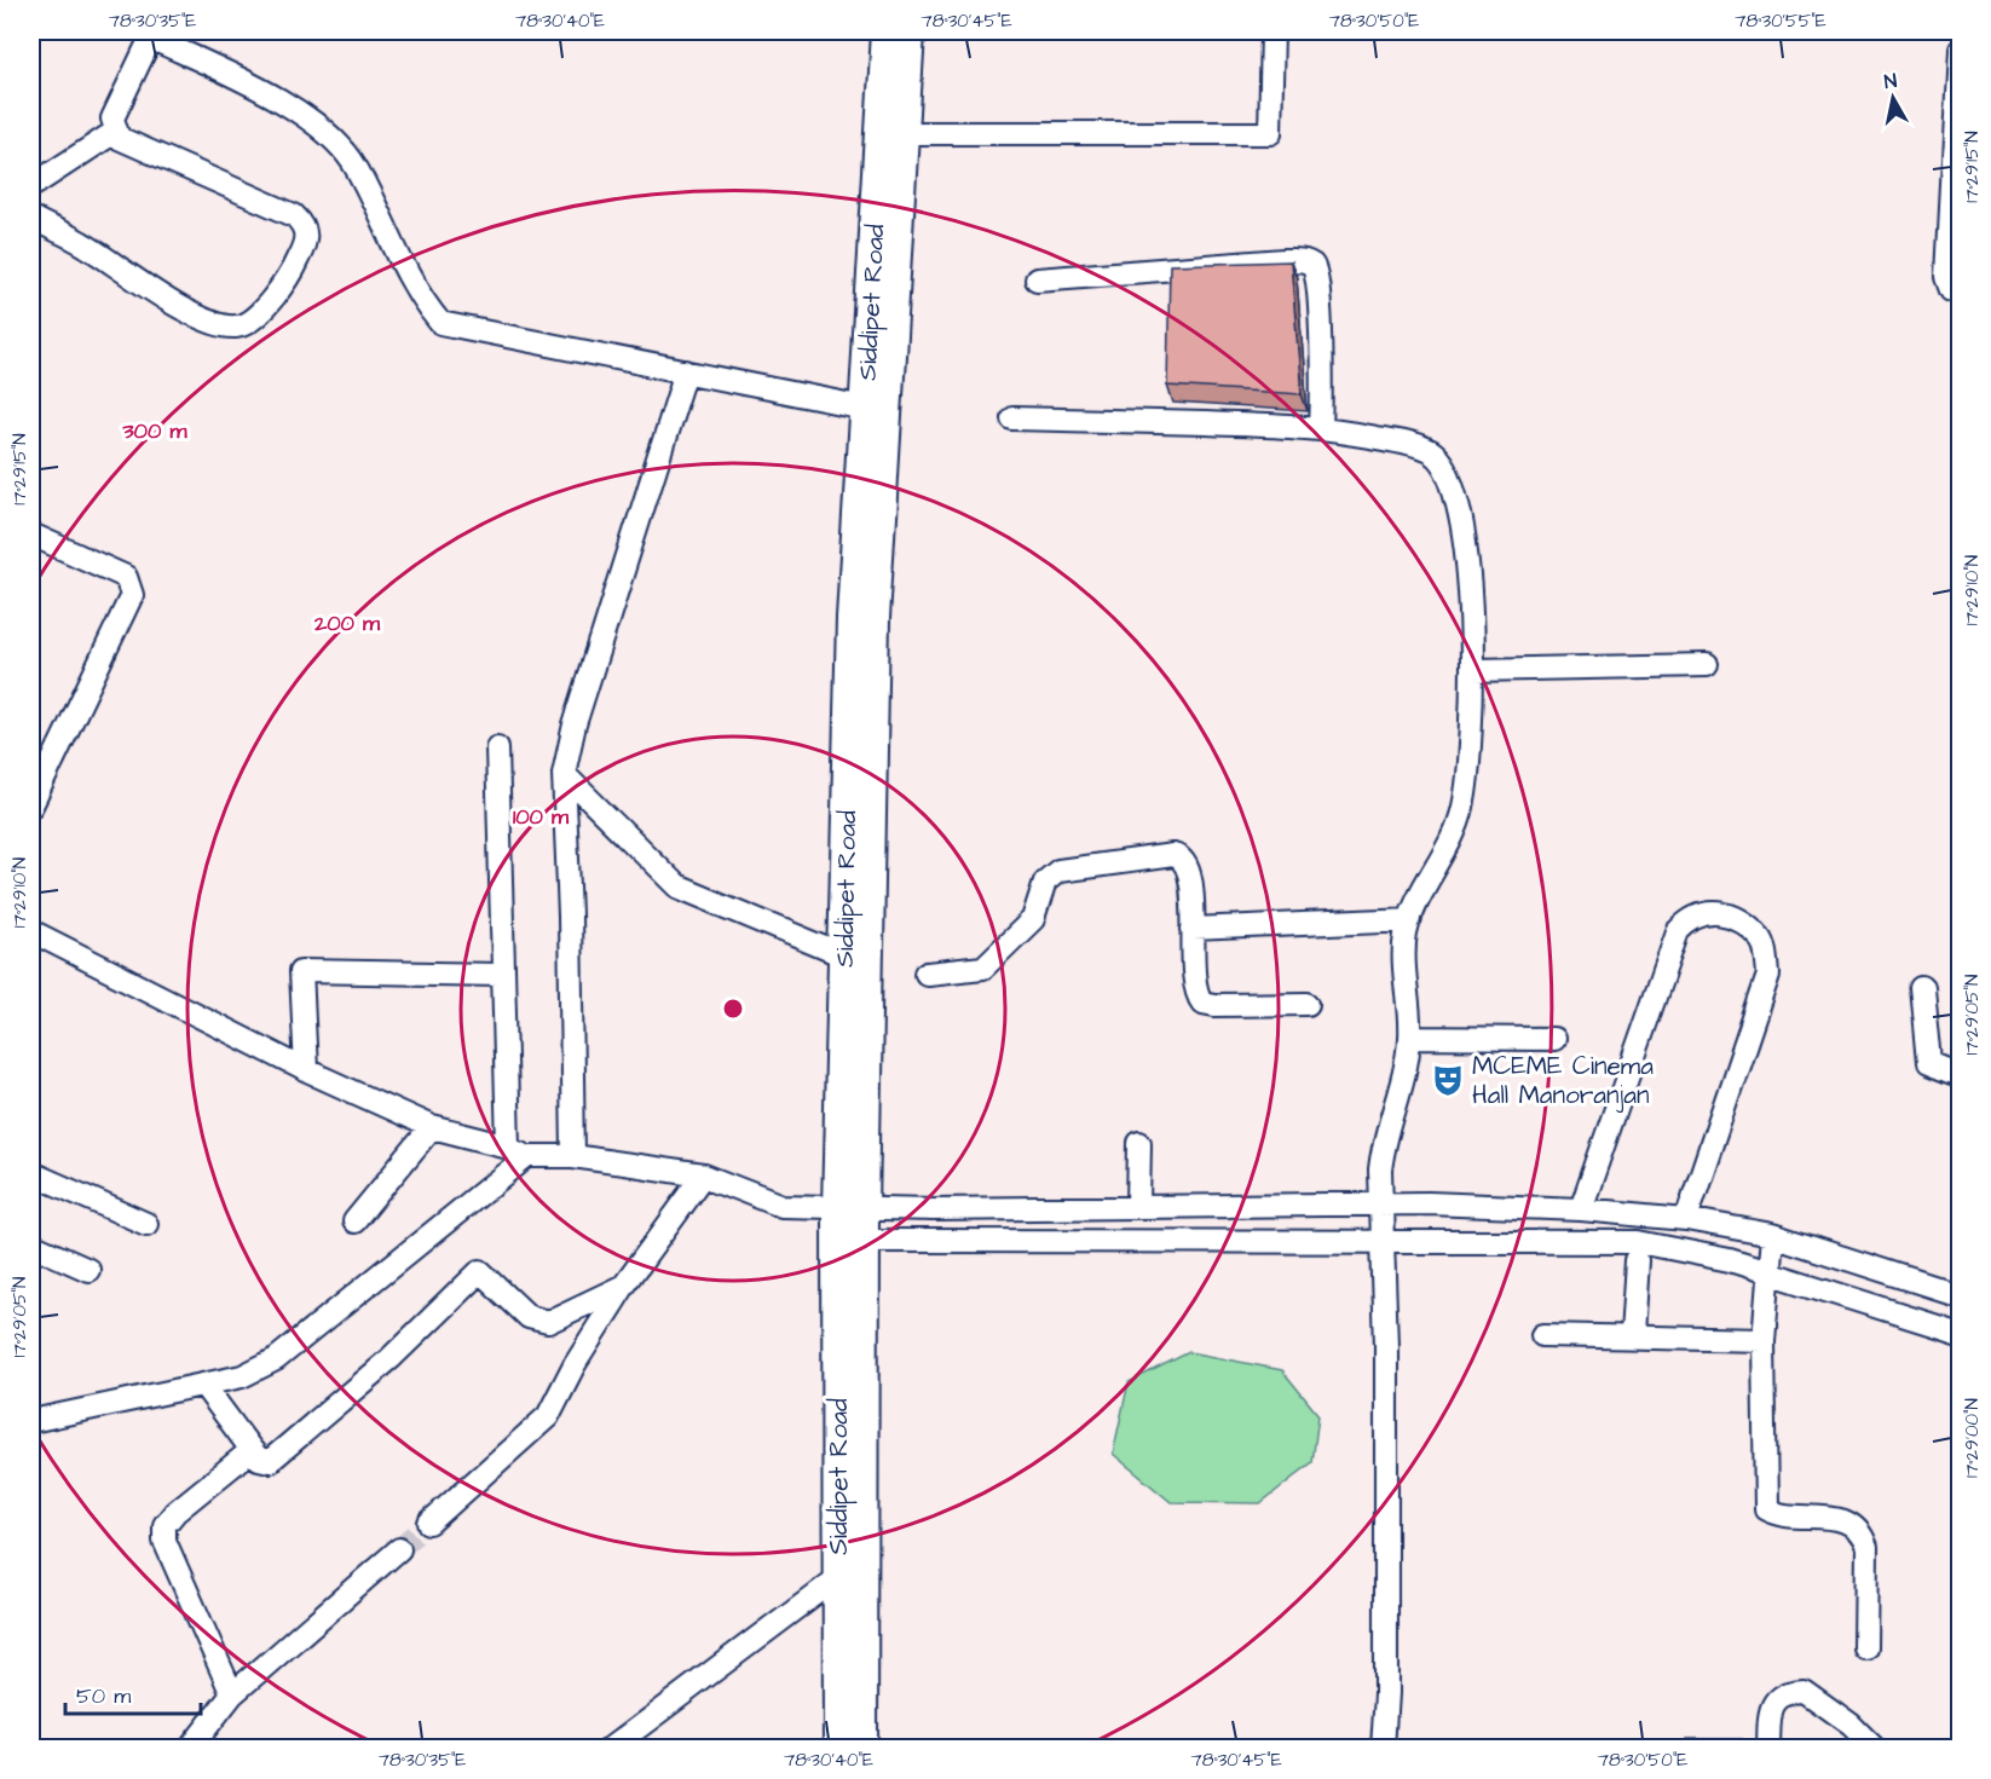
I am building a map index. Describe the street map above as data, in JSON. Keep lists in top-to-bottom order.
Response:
{
  "streets": {
    "main road": ["Siddipet Road"]
  },
  "places": {
    "theatre": ["MCEME Cinema Hall Manoranjan"]
  },
  "scale_bar": "50 m",
  "north": "top",
  "coordinates": [
    "78°30'35\"E",
    "78°30'40\"E",
    "78°30'45\"E",
    "78°30'50\"E",
    "78°30'55\"E",
    "17°29'15\"N",
    "17°29'10\"N",
    "17°29'05\"N",
    "17°29'00\"N"
  ],
  "rings": ["300 m", "200 m", "100 m"]
}
